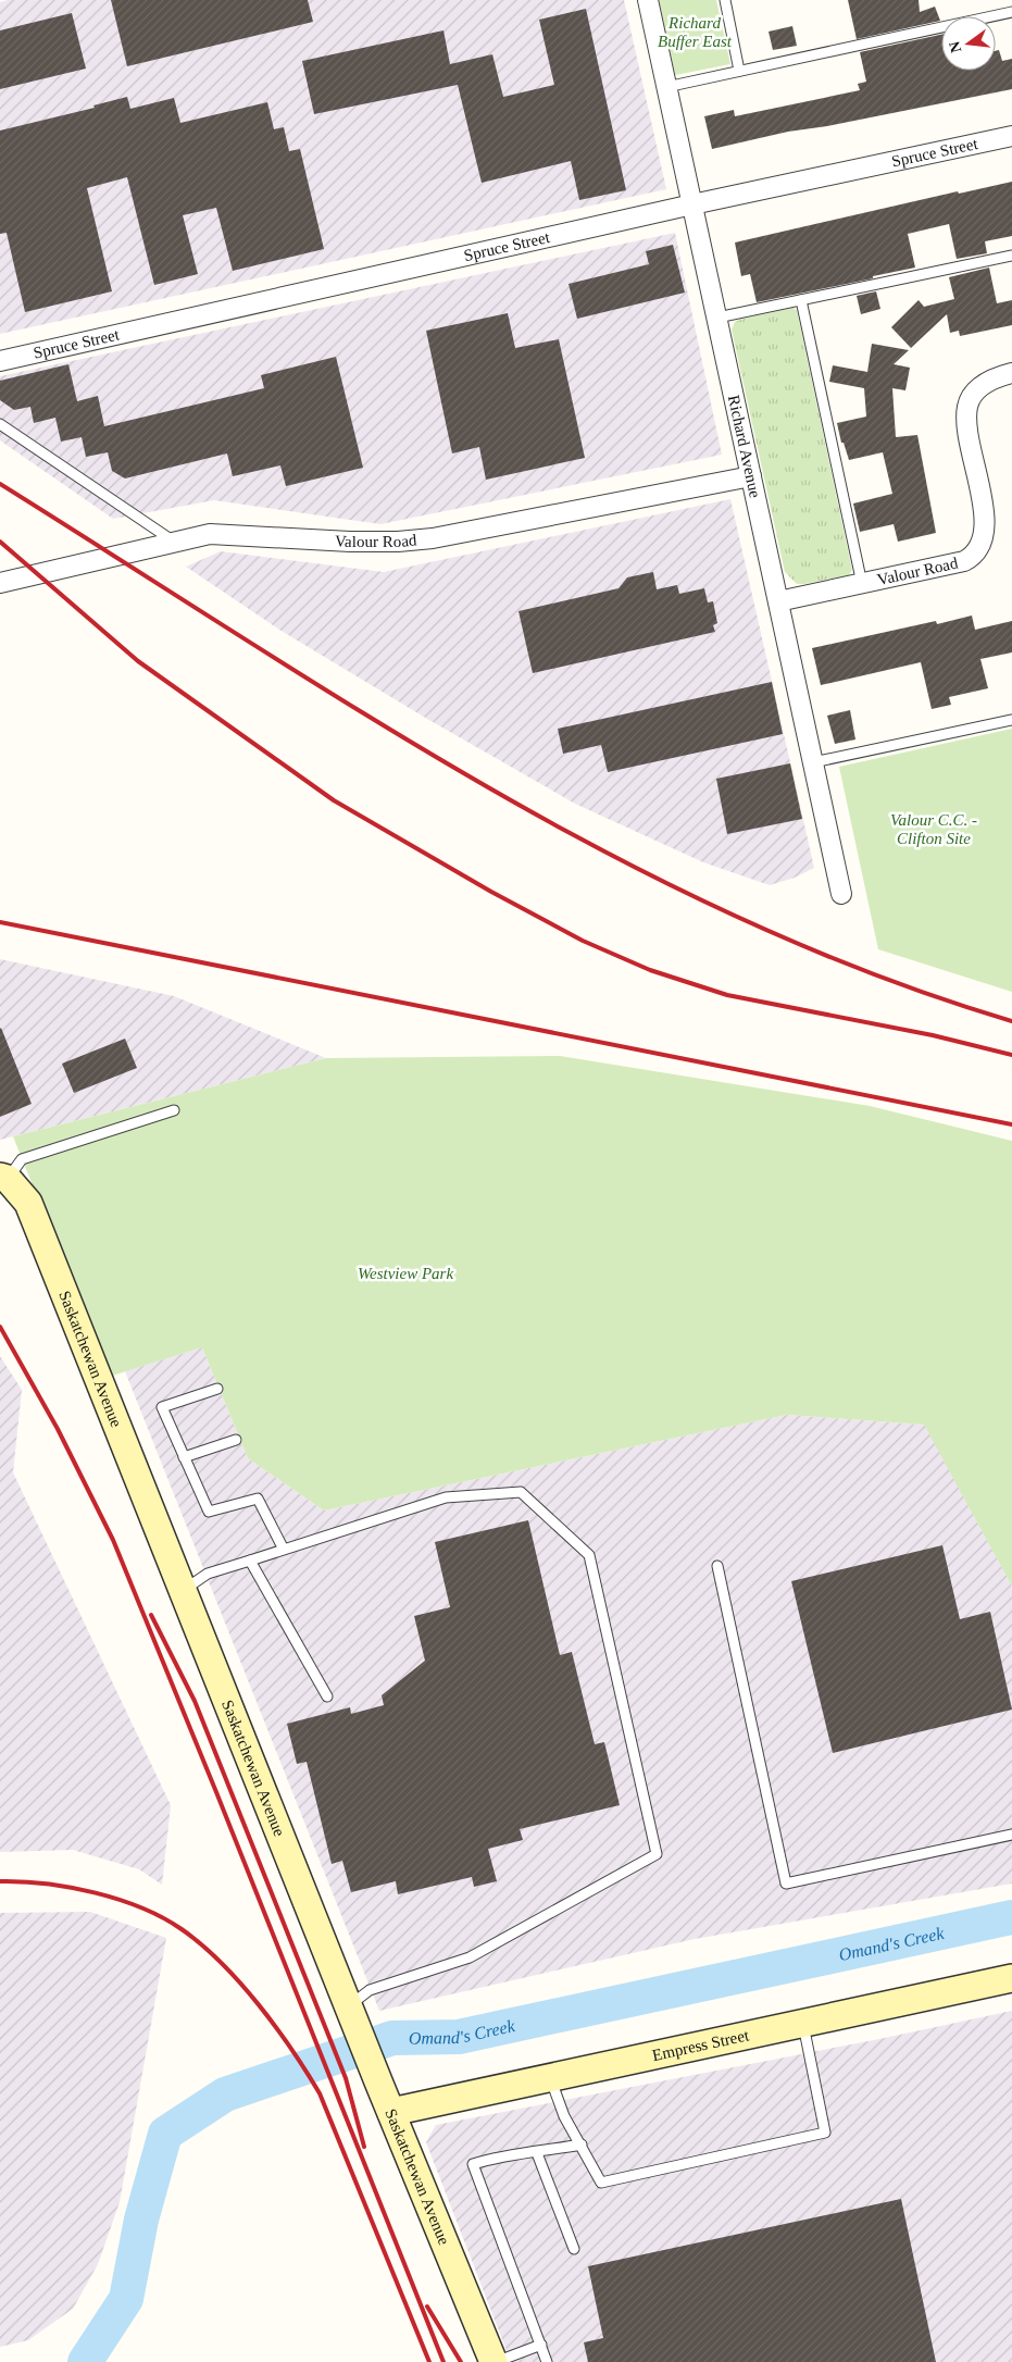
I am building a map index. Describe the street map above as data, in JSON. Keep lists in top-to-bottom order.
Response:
{
  "streets": {
    "street": [
      "Spruce Street",
      "Richard Avenue",
      "Valour Road",
      "Saskatchewan Avenue",
      "Empress Street"
    ]
  },
  "crossings": [
    ["Spruce Street", "Richard Avenue"],
    ["Richard Avenue", "Valour Road"],
    ["Saskatchewan Avenue", "Empress Street"]
  ],
  "water": ["Omand's Creek"],
  "parks": ["Richard Buffer East", "Valour C.C. - Clifton Site", "Westview Park"],
  "north": "left"
}
